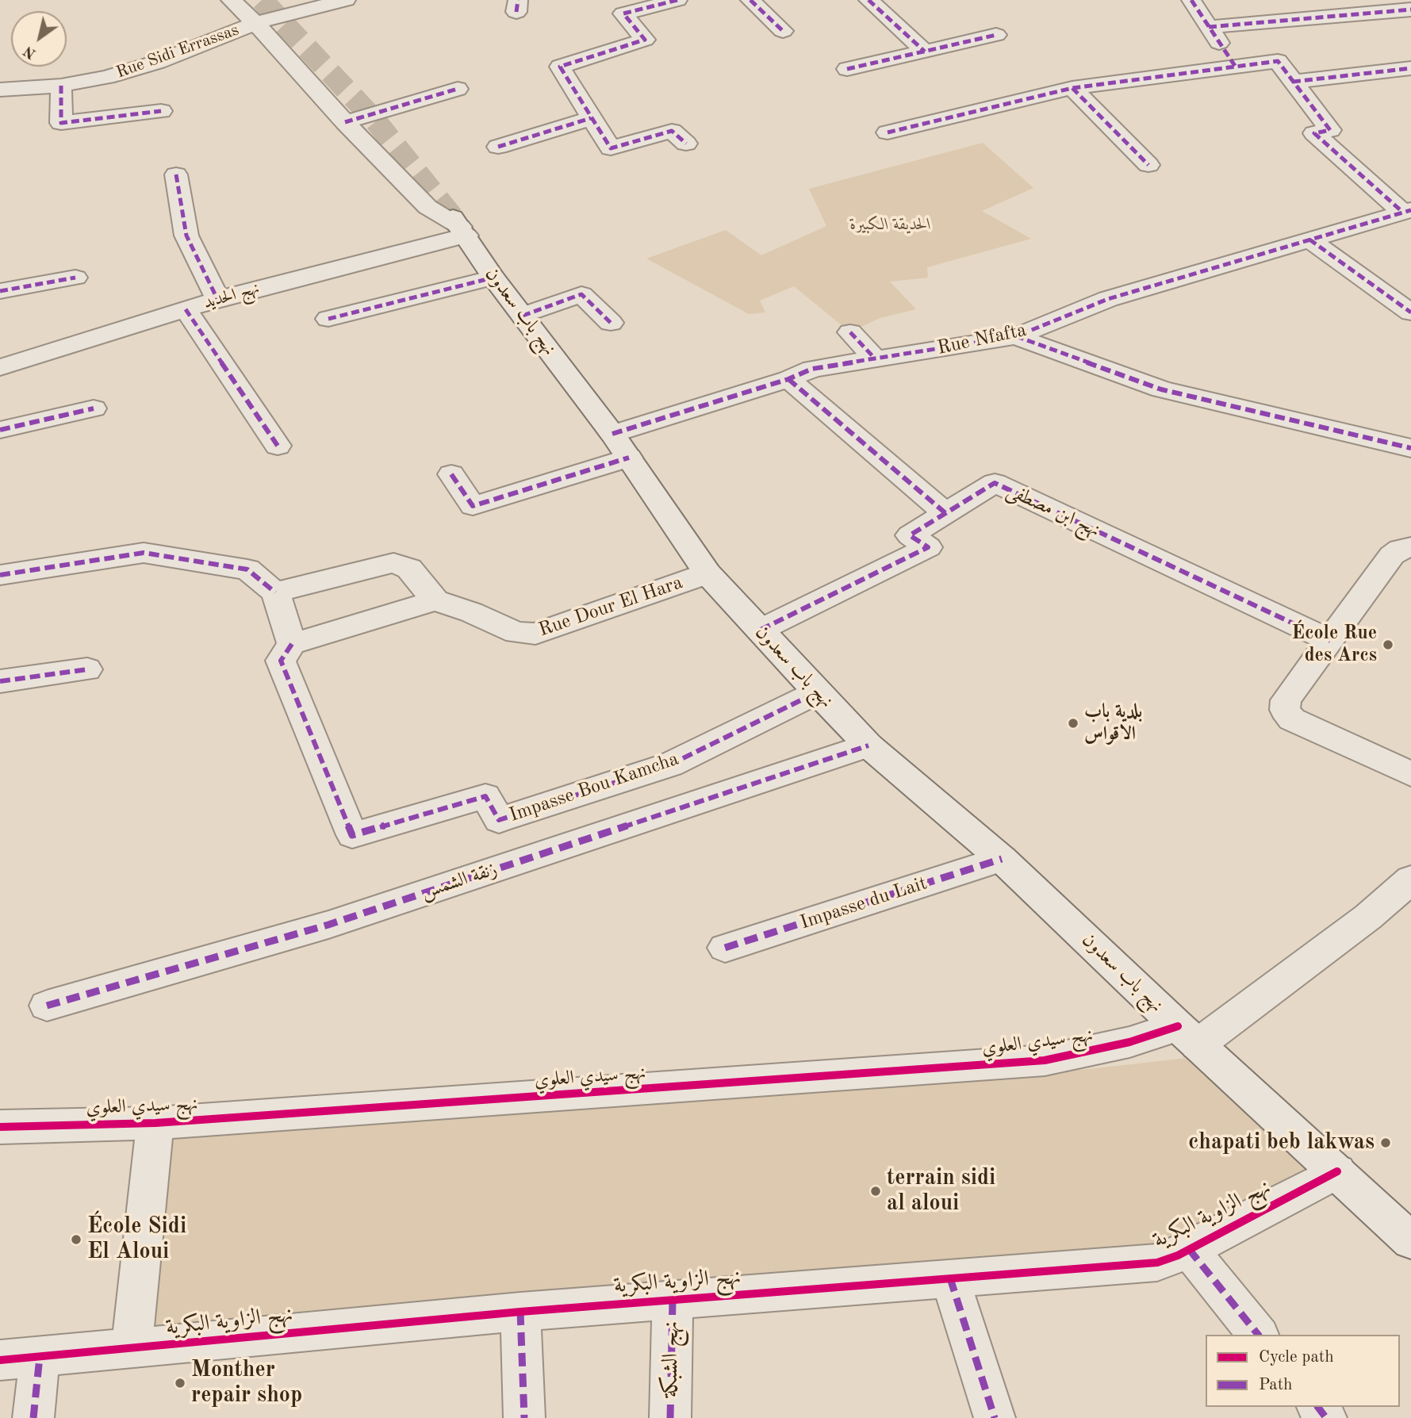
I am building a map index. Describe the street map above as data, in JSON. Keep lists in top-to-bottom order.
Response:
{
  "streets": {
    "street": [
      "Rue Sidi Errassas",
      "نهج الحديد",
      "نهج باب سعدون",
      "Rue Nfafta",
      "نهج ابن مصطفى",
      "Rue Dour El Hara",
      "Impasse Bou Kamcha",
      "زنقة الشمس",
      "Impasse du Lait",
      "نهج سيدي العلوي",
      "نهج الزاوية البكرية",
      "نهج الشبكة"
    ]
  },
  "crossings": [
    ["Rue Sidi Errassas", "نهج باب سعدون"],
    ["نهج الحديد", "نهج باب سعدون"],
    ["نهج باب سعدون", "Rue Nfafta"],
    ["نهج باب سعدون", "نهج ابن مصطفى"],
    ["نهج باب سعدون", "Rue Dour El Hara"],
    ["نهج باب سعدون", "Impasse Bou Kamcha"],
    ["نهج باب سعدون", "زنقة الشمس"],
    ["نهج باب سعدون", "Impasse du Lait"],
    ["نهج باب سعدون", "نهج سيدي العلوي"],
    ["نهج باب سعدون", "نهج الزاوية البكرية"],
    ["نهج الزاوية البكرية", "نهج الشبكة"]
  ],
  "parks": ["الحديقة الكبيرة"],
  "places": [
    "École Rue des Arcs",
    "بلدية باب الاقواس",
    "chapati beb lakwas",
    "terrain sidi al aloui",
    "École Sidi El Aloui",
    "Monther repair shop"
  ],
  "legend": ["Cycle path", "Path"],
  "north": "bottom left"
}
